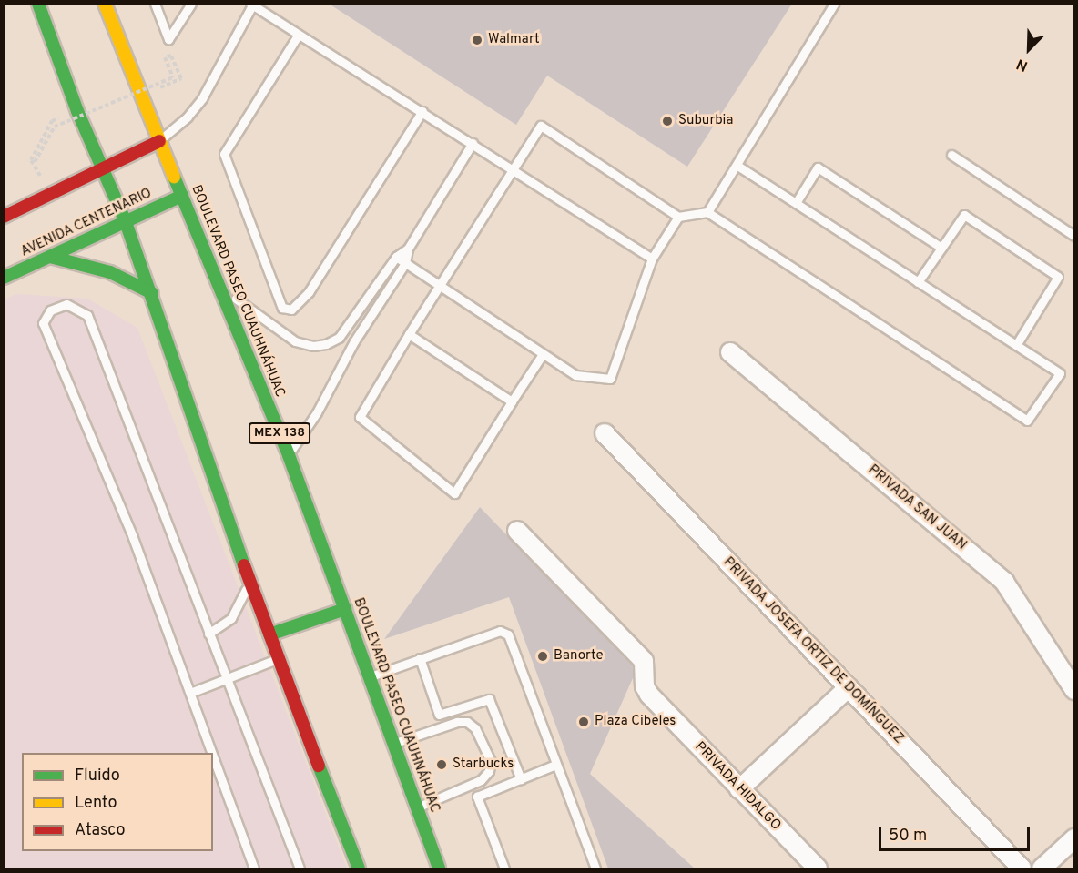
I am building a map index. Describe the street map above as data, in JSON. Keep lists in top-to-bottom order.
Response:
{
  "streets": {
    "main road": ["AVENIDA CENTENARIO", "BOULEVARD PASEO CUAUHNÁHUAC", "MEX 138"],
    "street": ["PRIVADA SAN JUAN", "PRIVADA JOSEFA ORTIZ DE DOMÍNGUEZ", "PRIVADA HIDALGO"]
  },
  "crossings": [
    ["AVENIDA CENTENARIO", "BOULEVARD PASEO CUAUHNÁHUAC"]
  ],
  "places": [
    "Walmart",
    "Suburbia",
    "Banorte",
    "Plaza Cibeles",
    "Starbucks"
  ],
  "legend": ["Fluido", "Lento", "Atasco"],
  "scale_bar": "50 m",
  "north": "bottom left"
}
